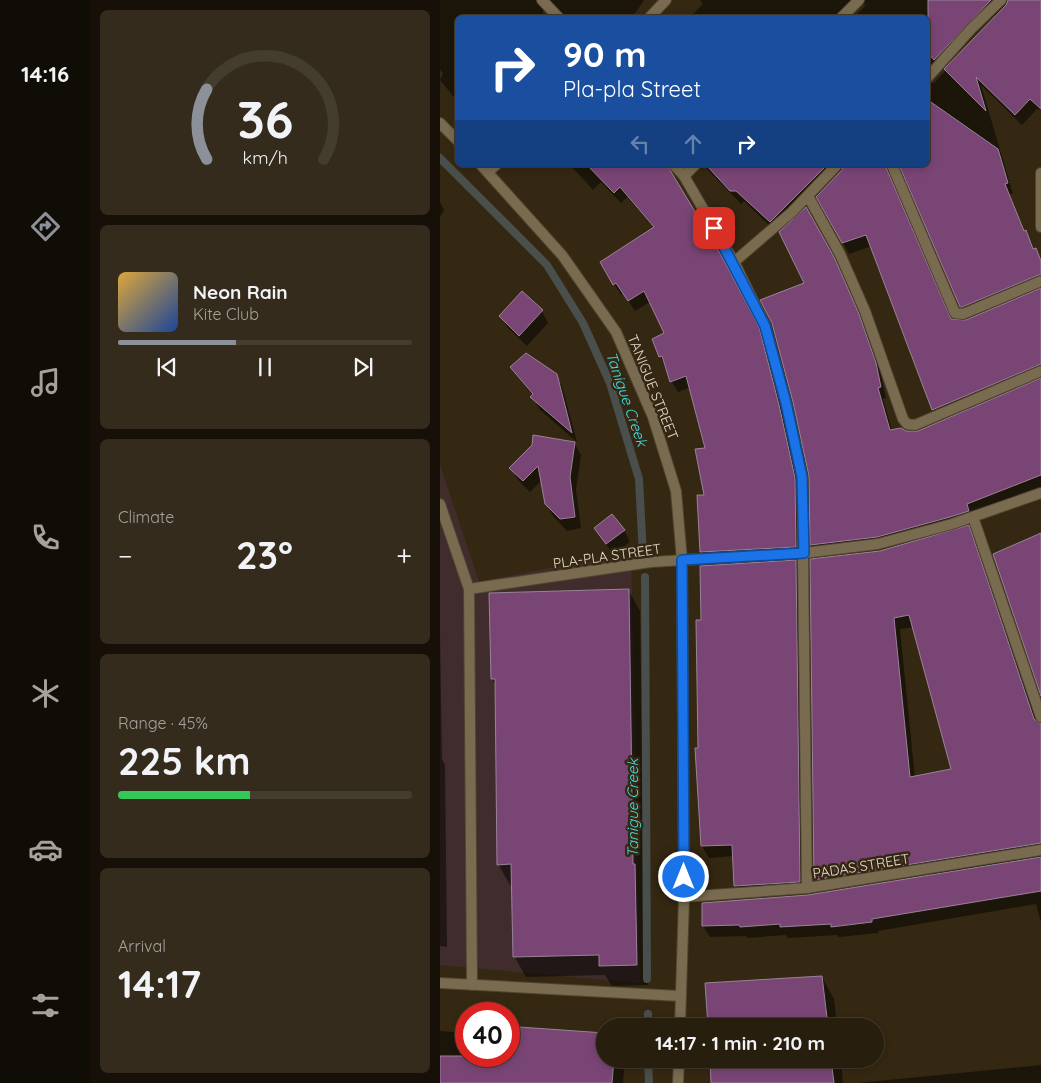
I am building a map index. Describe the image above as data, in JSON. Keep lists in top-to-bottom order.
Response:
{
  "streets": {
    "street": ["TANIGUE STREET", "PLA-PLA STREET", "PADAS STREET"]
  },
  "crossings": [
    ["TANIGUE STREET", "PLA-PLA STREET"],
    ["TANIGUE STREET", "PADAS STREET"]
  ],
  "water": ["Tanigue Creek"],
  "page": {
    "tabs": "14:16",
    "turn": ["90 m", "Pla-pla Street"],
    "song": ["Neon Rain", "Kite Club"],
    "tile": [
      "Climate",
      ["Range · 45%", "225 km"],
      ["Arrival", "14:17"]
    ],
    "heat": ["−", "23°", "+"],
    "limit": "40",
    "trip": "14:17 · 1 min · 210 m",
    "gauge": ["36", "km/h"]
  }
}
